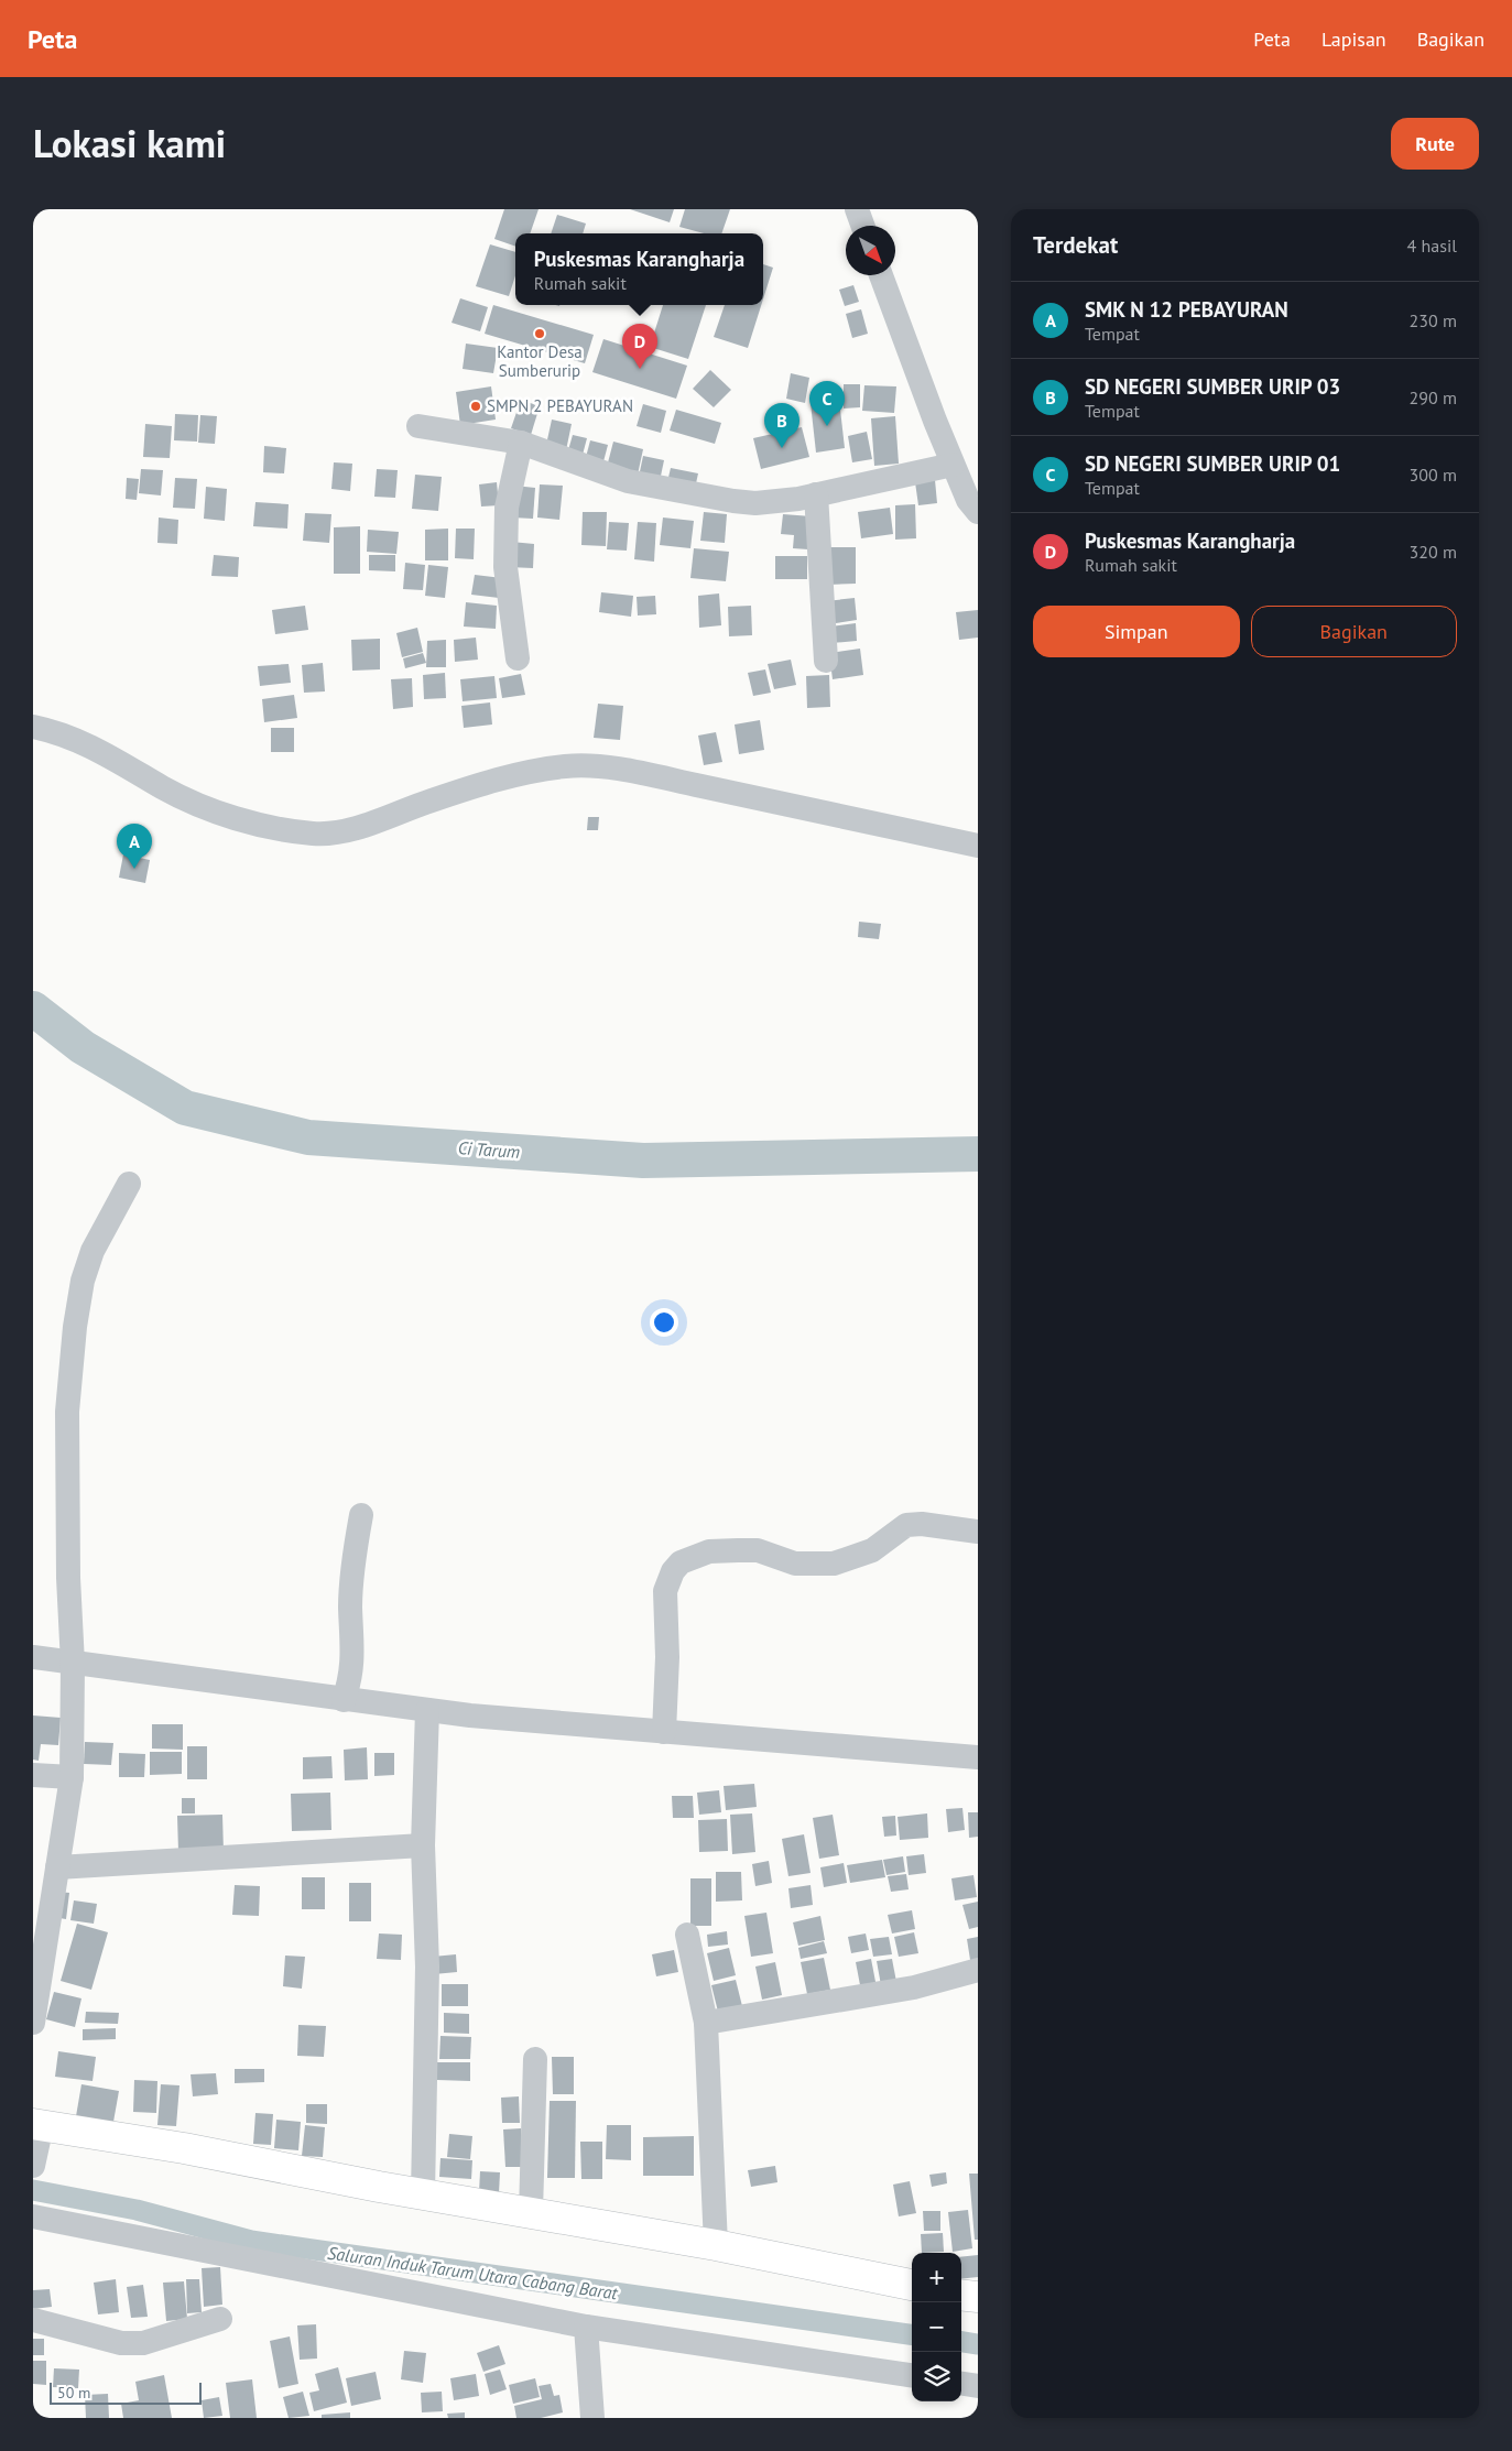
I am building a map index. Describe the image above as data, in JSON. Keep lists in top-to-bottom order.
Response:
{
  "water": ["Ci Tarum", "Saluran Induk Tarum Utara Cabang Barat"],
  "places": ["Kantor Desa Sumberurip", "SMPN 2 PEBAYURAN"],
  "scale_bar": "50 m",
  "north": "bottom right",
  "page": {
    "header": "Peta",
    "nav": ["Peta", "Lapisan", "Bagikan"],
    "title": "Lokasi kami",
    "buttons": [
      "Rute",
      ["Simpan", "Bagikan"]
    ],
    "heading": ["Terdekat", "4 hasil"],
    "popup": ["Puskesmas Karangharja", "Rumah sakit"],
    "list": [
      {
        "mark": "A",
        "name": "SMK N 12 PEBAYURAN",
        "note": "Tempat",
        "value": "230 m"
      },
      {
        "mark": "B",
        "name": "SD NEGERI SUMBER URIP 03",
        "note": "Tempat",
        "value": "290 m"
      },
      {
        "mark": "C",
        "name": "SD NEGERI SUMBER URIP 01",
        "note": "Tempat",
        "value": "300 m"
      },
      {
        "mark": "D",
        "name": "Puskesmas Karangharja",
        "note": "Rumah sakit",
        "value": "320 m"
      }
    ],
    "pins": [
      "D",
      "C",
      "B",
      "A"
    ],
    "map_buttons": ["+", "−"],
    "scale": "50 m"
  }
}
